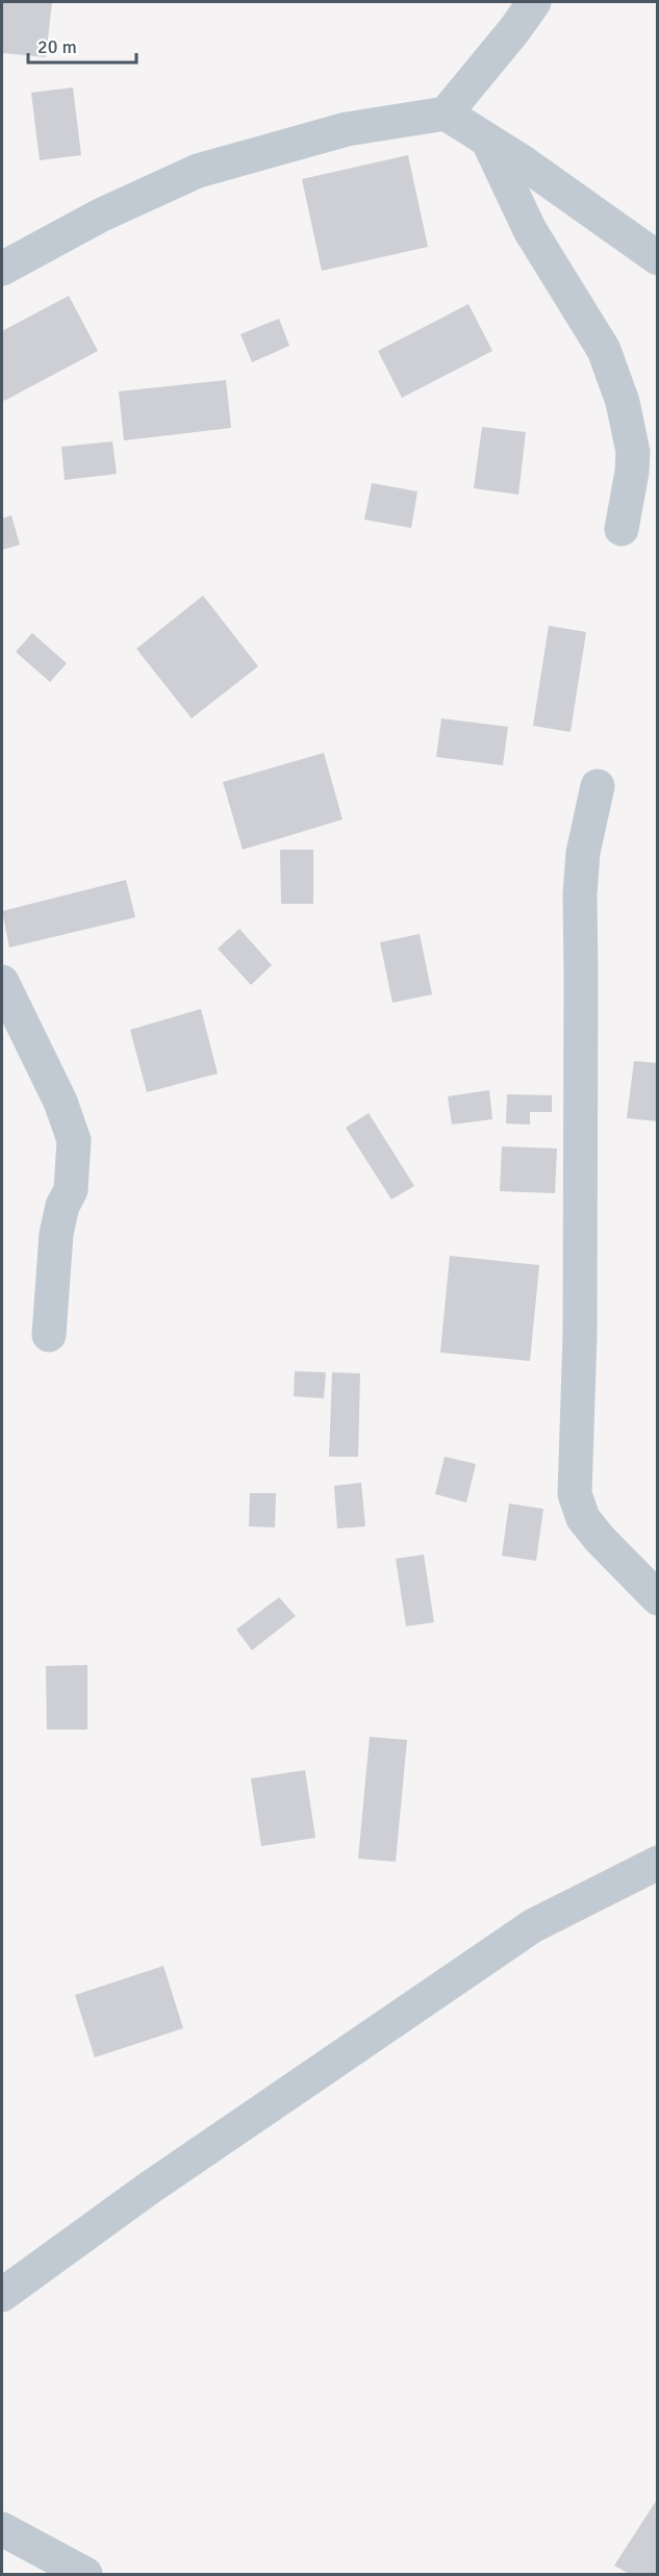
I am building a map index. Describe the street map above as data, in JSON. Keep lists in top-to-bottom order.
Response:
{
  "scale_bar": "20 m"
}
